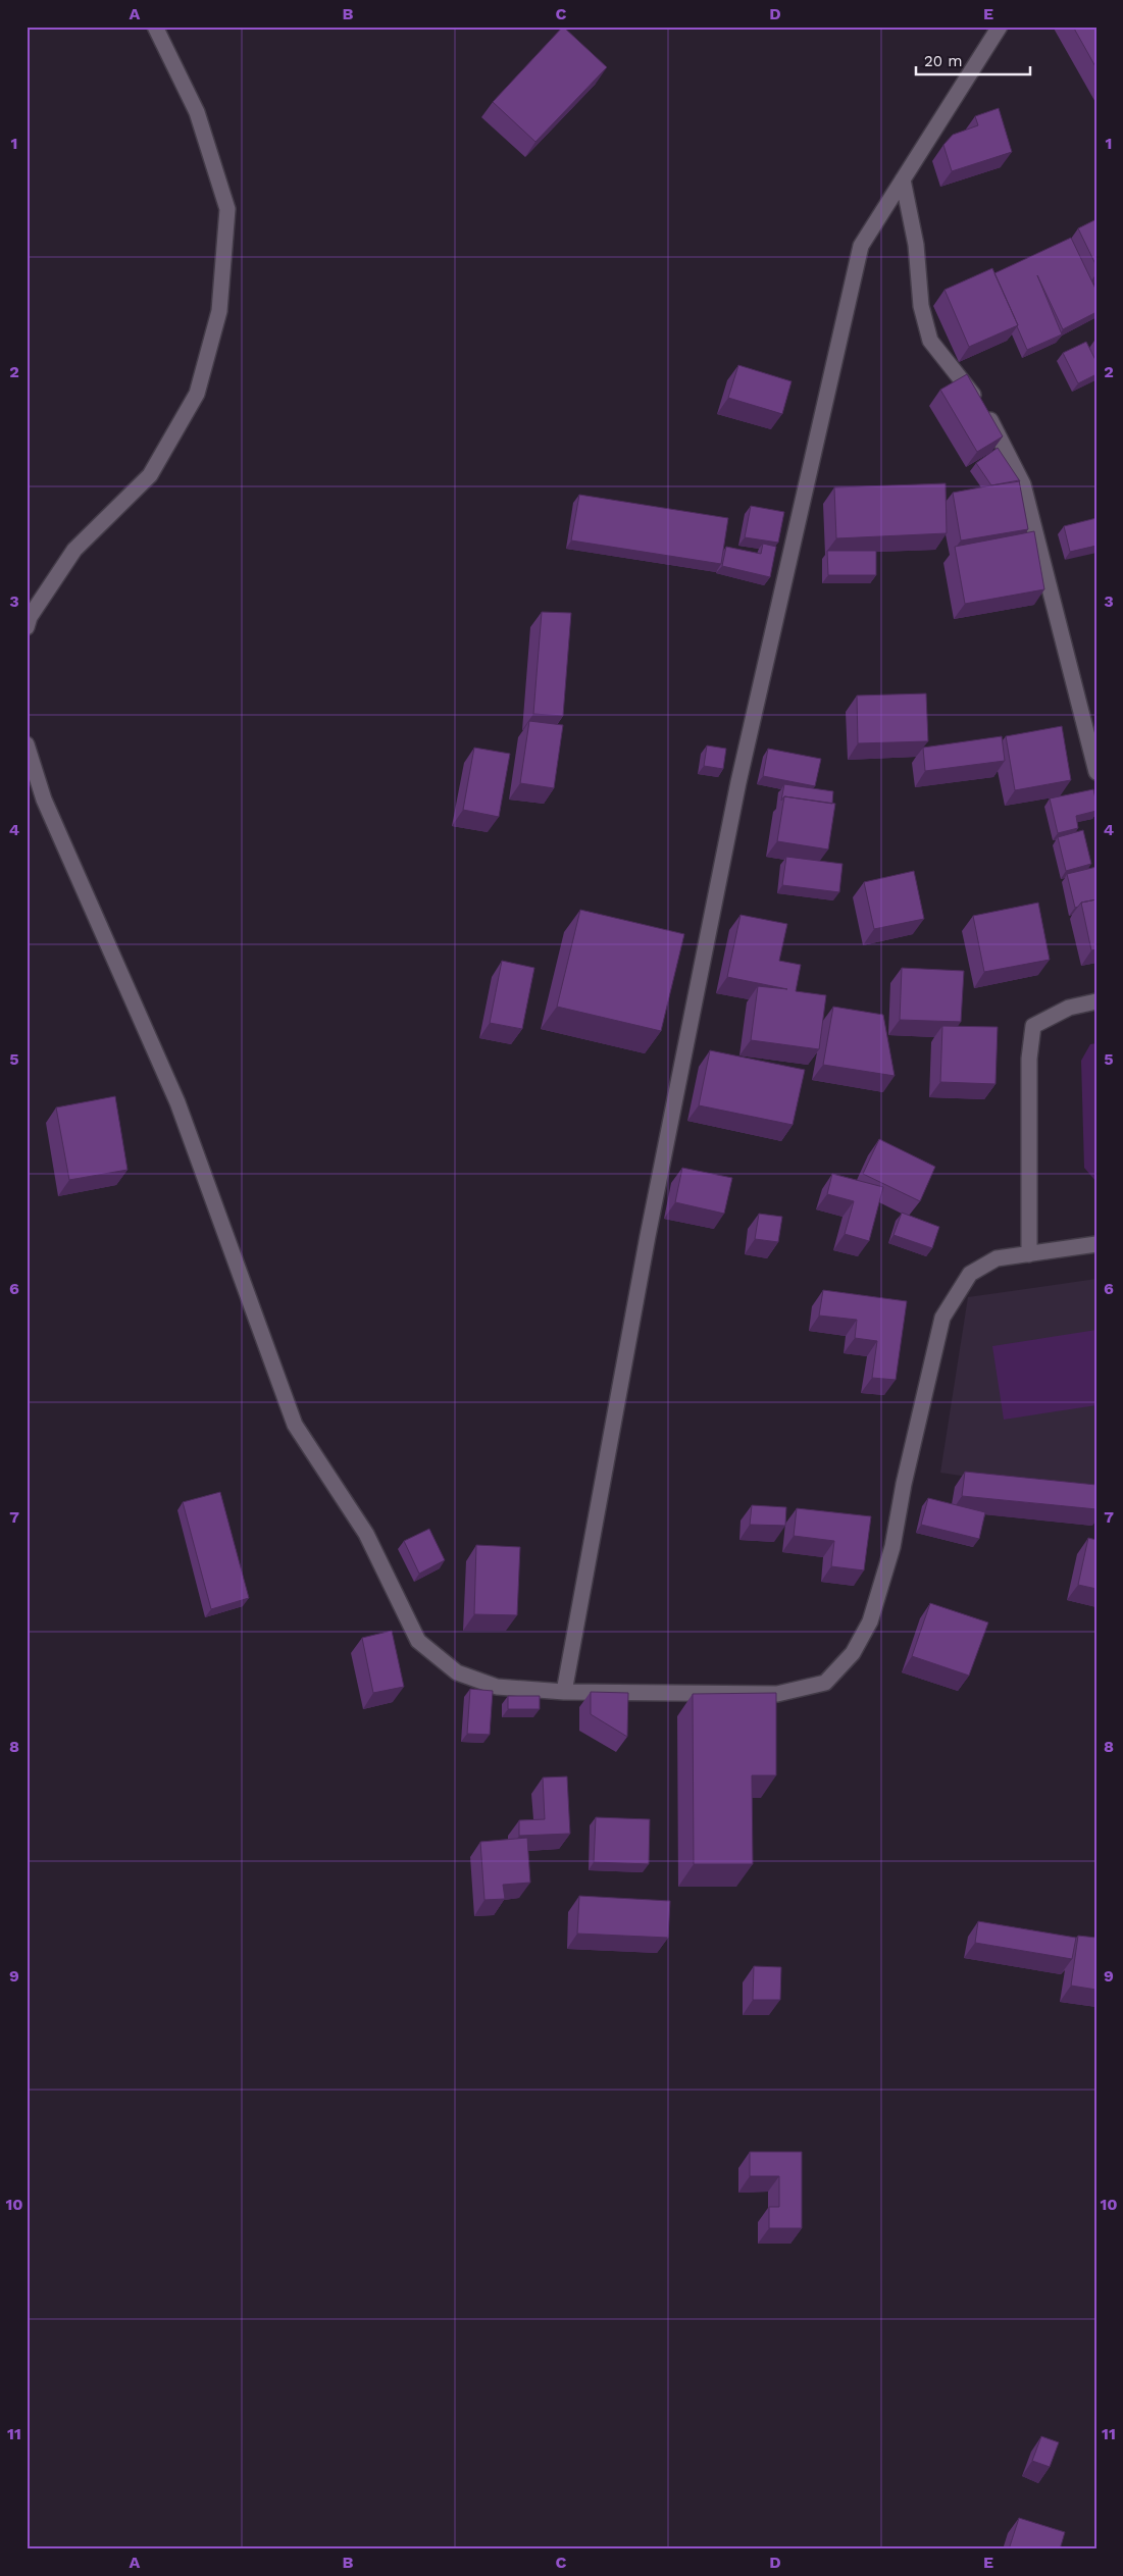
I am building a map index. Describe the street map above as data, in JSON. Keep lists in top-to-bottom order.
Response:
{
  "scale_bar": "20 m",
  "grid": {
    "columns": [
      "A",
      "B",
      "C",
      "D",
      "E"
    ],
    "rows": [
      "1",
      "2",
      "3",
      "4",
      "5",
      "6",
      "7",
      "8",
      "9",
      "10",
      "11"
    ]
  }
}
